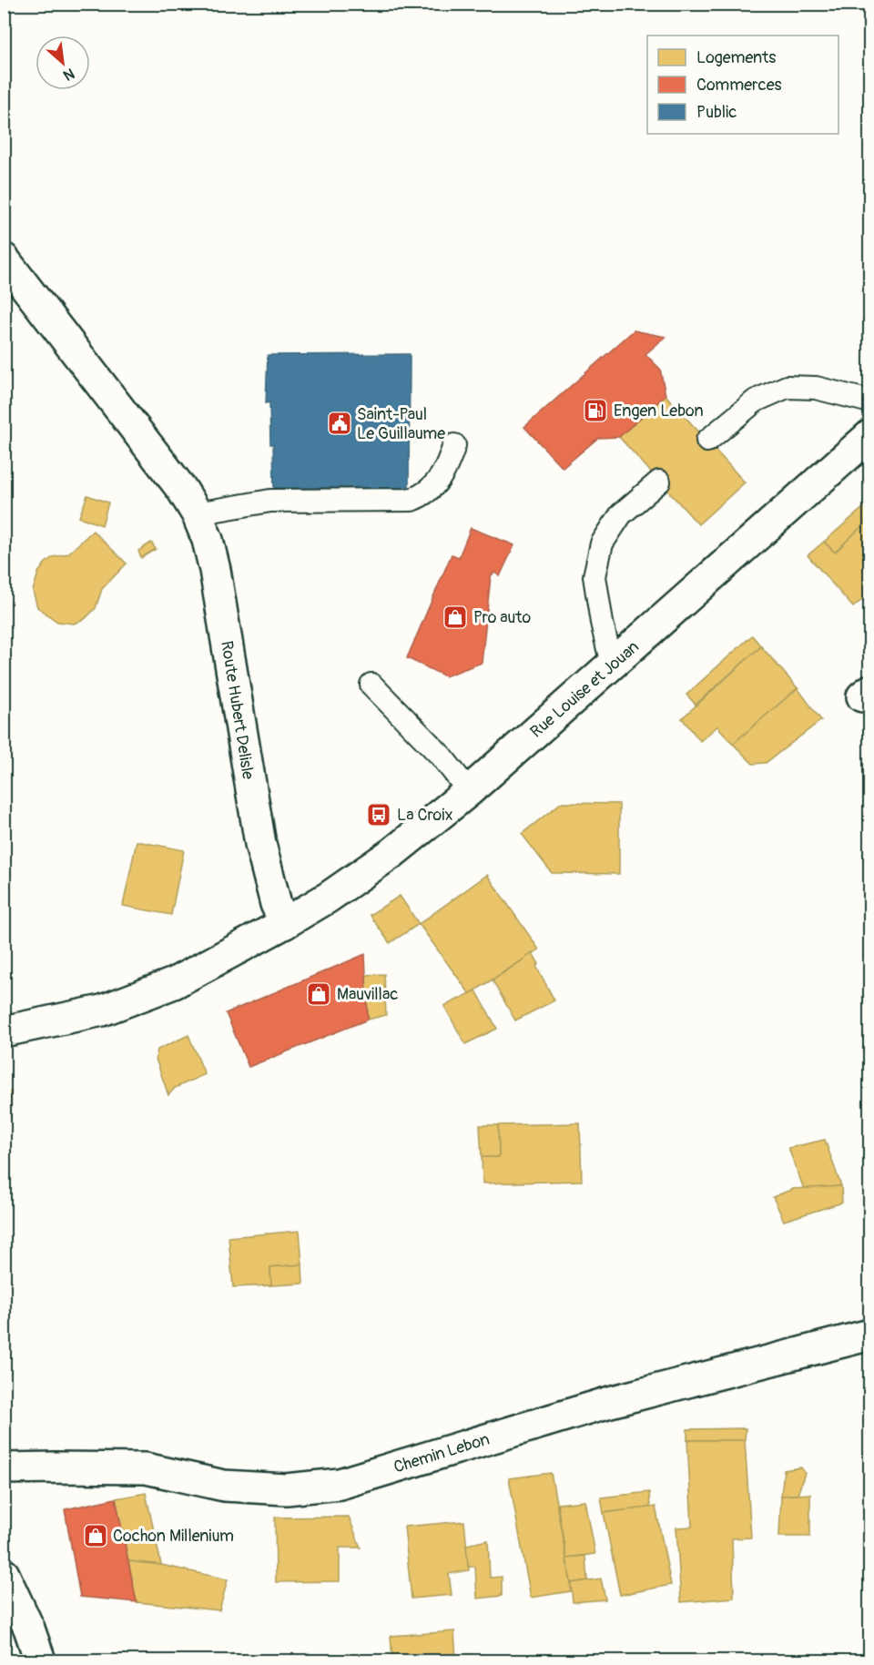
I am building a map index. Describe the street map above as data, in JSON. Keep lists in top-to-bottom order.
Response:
{
  "streets": {
    "main road": ["Rue Louise et Jouan", "Route Hubert Delisle", "Chemin Lebon"]
  },
  "crossings": [
    ["Rue Louise et Jouan", "Route Hubert Delisle"]
  ],
  "places": {
    "fuel station": ["Engen Lebon"],
    "public building": ["Saint-Paul Le Guillaume"],
    "shop": ["Pro auto", "Mauvillac", "Cochon Millenium"],
    "bus stop": ["La Croix"]
  },
  "legend": ["Logements", "Commerces", "Public"],
  "north": "bottom right"
}
